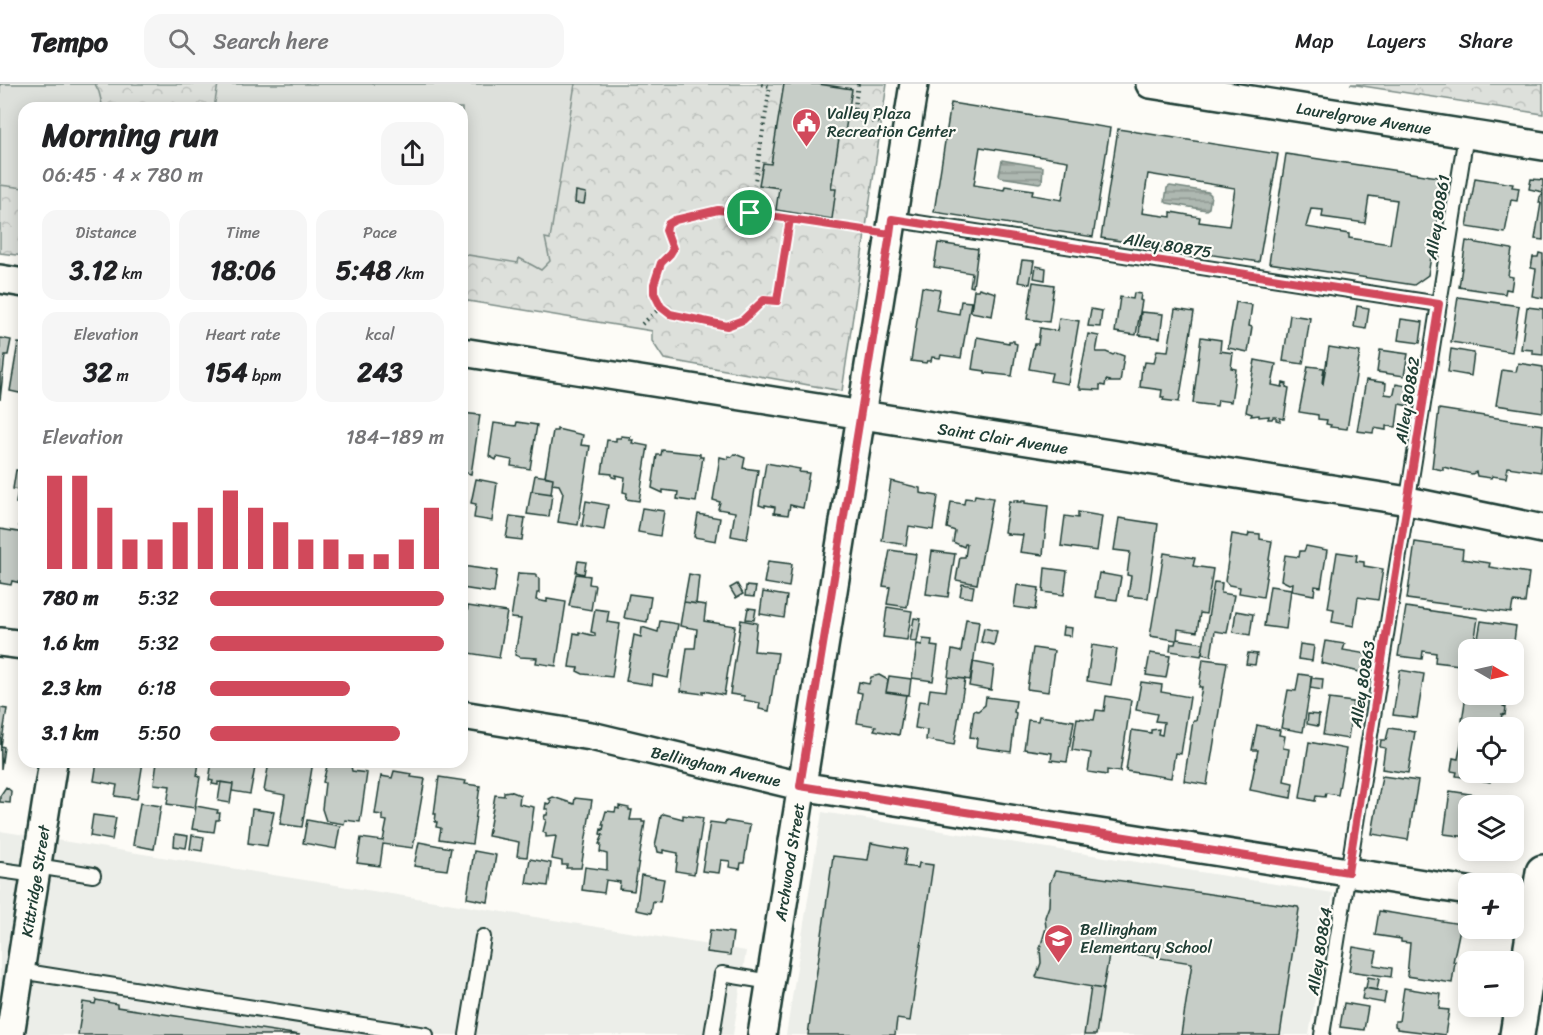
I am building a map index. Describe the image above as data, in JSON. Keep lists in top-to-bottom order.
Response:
{
  "streets": {
    "street": [
      "Laurelgrove Avenue",
      "Saint Clair Avenue",
      "Bellingham Avenue",
      "Archwood Street",
      "Kittridge Street"
    ],
    "lane": [
      "Alley 80861",
      "Alley 80875",
      "Alley 80862",
      "Alley 80863",
      "Alley 80864"
    ]
  },
  "crossings": [
    ["Laurelgrove Avenue", "Alley 80861"],
    ["Alley 80861", "Alley 80875"],
    ["Alley 80861", "Alley 80862"],
    ["Alley 80875", "Alley 80862"],
    ["Alley 80875", "Archwood Street"],
    ["Alley 80862", "Saint Clair Avenue"],
    ["Alley 80862", "Alley 80863"],
    ["Saint Clair Avenue", "Alley 80863"],
    ["Saint Clair Avenue", "Archwood Street"],
    ["Alley 80863", "Bellingham Avenue"],
    ["Alley 80863", "Alley 80864"],
    ["Bellingham Avenue", "Archwood Street"],
    ["Bellingham Avenue", "Alley 80864"]
  ],
  "places": {
    "public building": ["Valley Plaza Recreation Center"],
    "school or university": ["Bellingham Elementary School"]
  },
  "north": "right",
  "page": {
    "header": "Tempo",
    "search": "Search here",
    "nav": ["Map", "Layers", "Share"],
    "heading": ["Morning run", "06:45 · 4 × 780 m"],
    "stats": [
      ["Distance", "3.12 km"],
      ["Time", "18:06"],
      ["Pace", "5:48 /km"],
      ["Elevation", "32 m"],
      ["Heart rate", "154 bpm"],
      ["kcal", "243"]
    ],
    "chart": ["Elevation", "184–189 m"],
    "list": [
      {
        "name": "780 m",
        "note": "5:32"
      },
      {
        "name": "1.6 km",
        "note": "5:32"
      },
      {
        "name": "2.3 km",
        "note": "6:18"
      },
      {
        "name": "3.1 km",
        "note": "5:50"
      }
    ],
    "map_buttons": ["+", "−"]
  }
}
